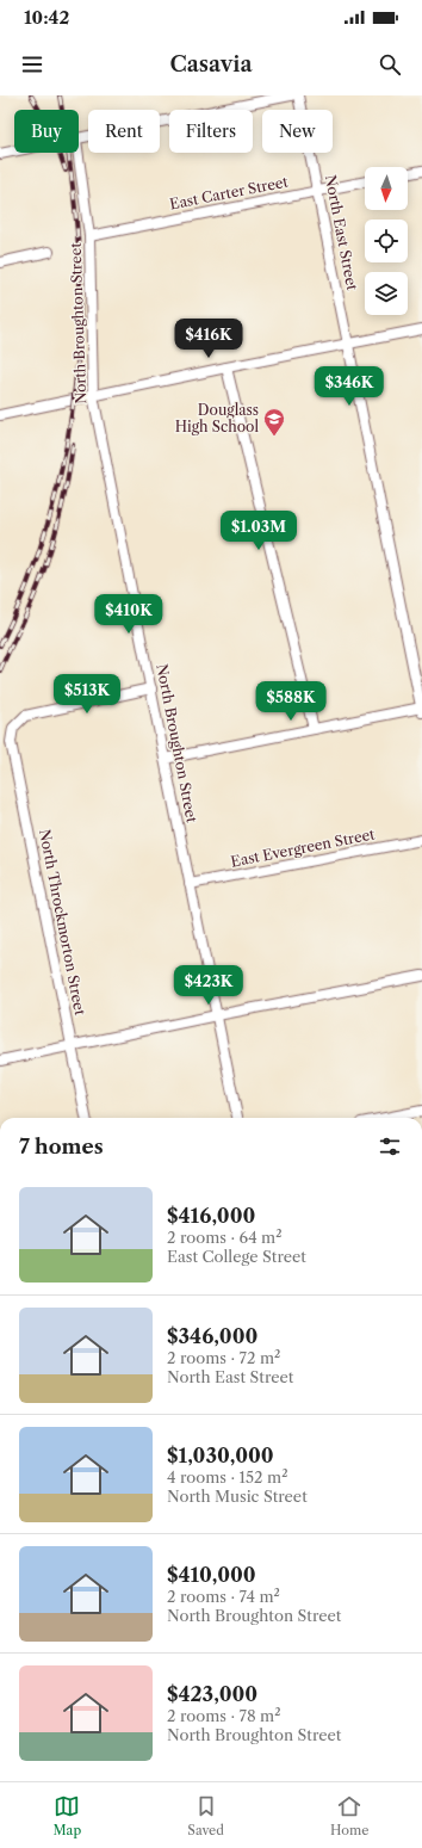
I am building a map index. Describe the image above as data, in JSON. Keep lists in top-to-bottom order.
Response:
{
  "streets": {
    "street": [
      "East Carter Street",
      "North East Street",
      "North Broughton Street",
      "East Evergreen Street",
      "North Throckmorton Street"
    ]
  },
  "crossings": [
    ["East Carter Street", "North East Street"],
    ["East Carter Street", "North Broughton Street"],
    ["North Broughton Street", "East Evergreen Street"],
    ["North Broughton Street", "North Throckmorton Street"]
  ],
  "places": {
    "school or university": ["Douglass High School"]
  },
  "north": "bottom",
  "page": {
    "status": "10:42",
    "header": "Casavia",
    "chip": [
      "Buy",
      "Rent",
      "Filters",
      "New"
    ],
    "price": [
      "$416K",
      "$346K",
      "$1.03M",
      "$410K",
      "$513K",
      "$588K",
      "$423K"
    ],
    "heading": "7 homes",
    "list": [
      {
        "name": "$416,000",
        "note": "2 rooms · 64 m² · East College Street"
      },
      {
        "name": "$346,000",
        "note": "2 rooms · 72 m² · North East Street"
      },
      {
        "name": "$1,030,000",
        "note": "4 rooms · 152 m² · North Music Street"
      },
      {
        "name": "$410,000",
        "note": "2 rooms · 74 m² · North Broughton Street"
      },
      {
        "name": "$423,000",
        "note": "2 rooms · 78 m² · North Broughton Street"
      }
    ],
    "tabs": ["Map", "Saved", "Home"]
  }
}
